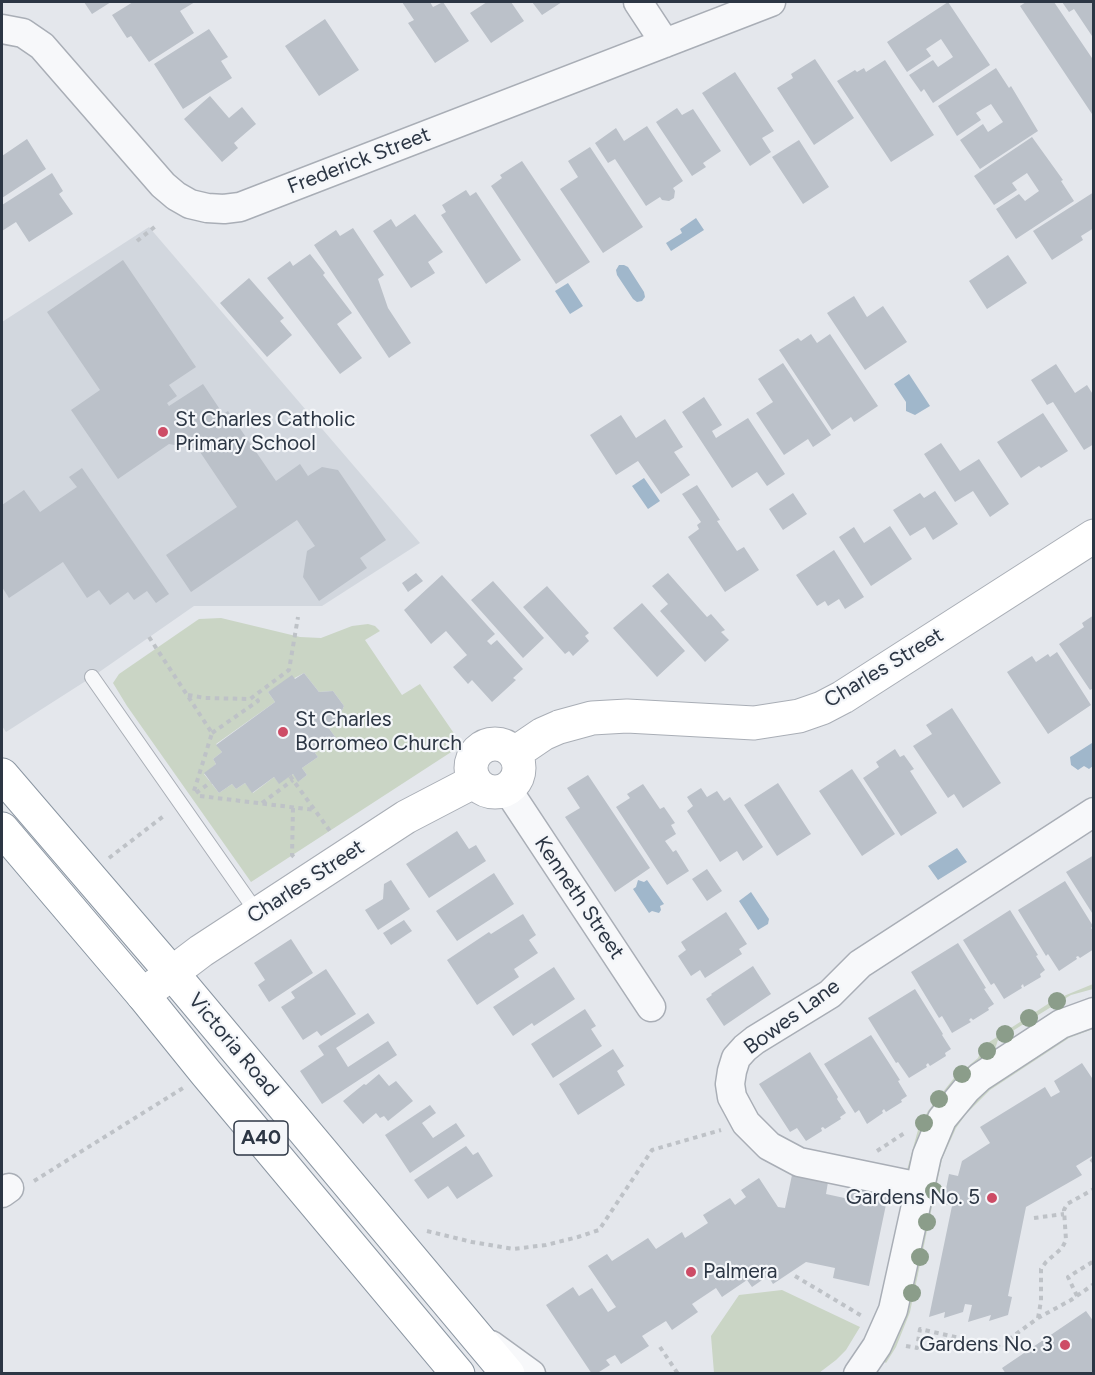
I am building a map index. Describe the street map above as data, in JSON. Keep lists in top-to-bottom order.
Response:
{
  "streets": {
    "main road": ["Charles Street", "Victoria Road", "A40"],
    "street": ["Frederick Street", "Kenneth Street", "Bowes Lane"]
  },
  "crossings": [
    ["Charles Street", "Kenneth Street"],
    ["Charles Street", "Victoria Road"]
  ],
  "places": [
    "St Charles Catholic Primary School",
    "St Charles Borromeo Church",
    "Gardens No. 5",
    "Palmera",
    "Gardens No. 3"
  ]
}
